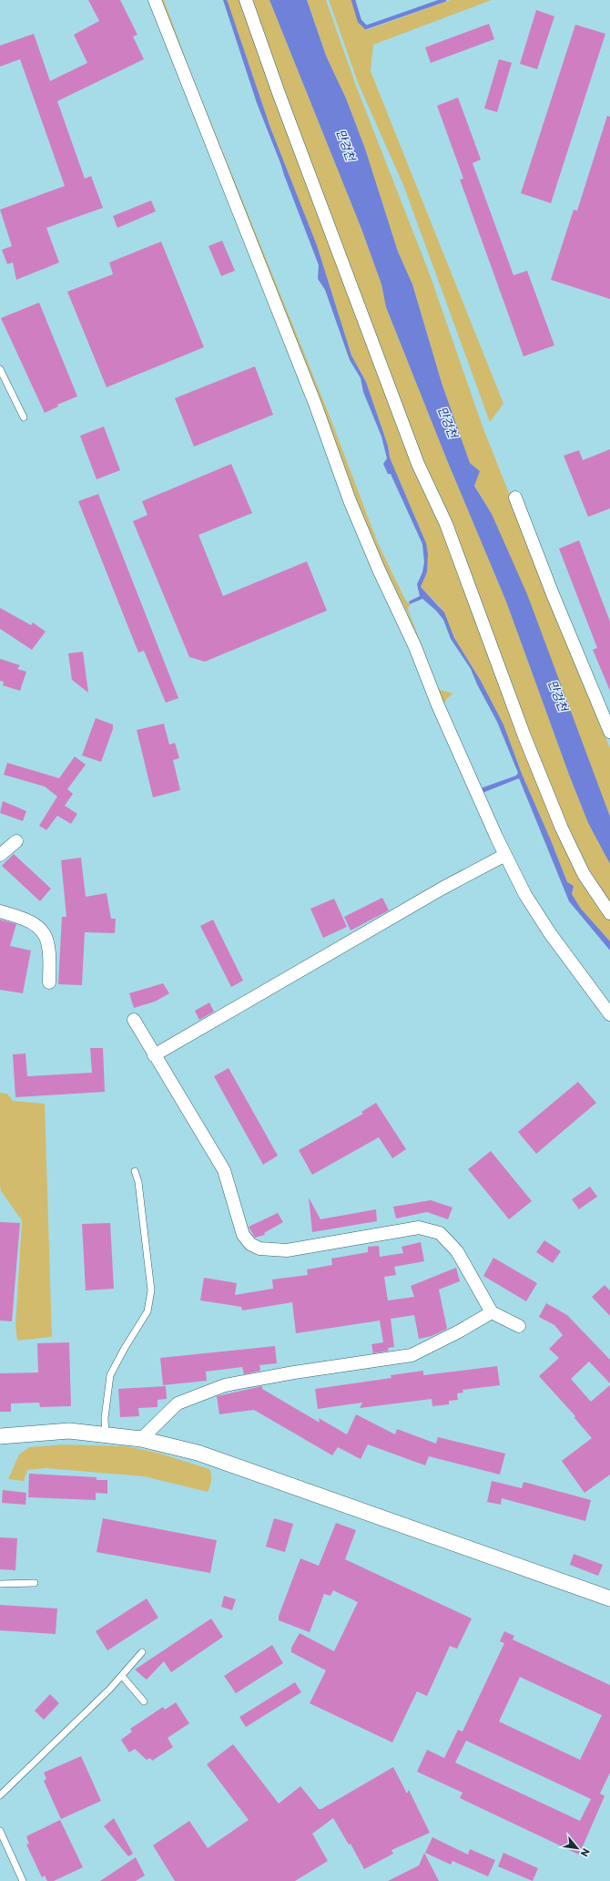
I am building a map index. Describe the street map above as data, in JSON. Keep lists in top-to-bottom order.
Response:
{
  "water": ["만겅천"],
  "north": "bottom right"
}
